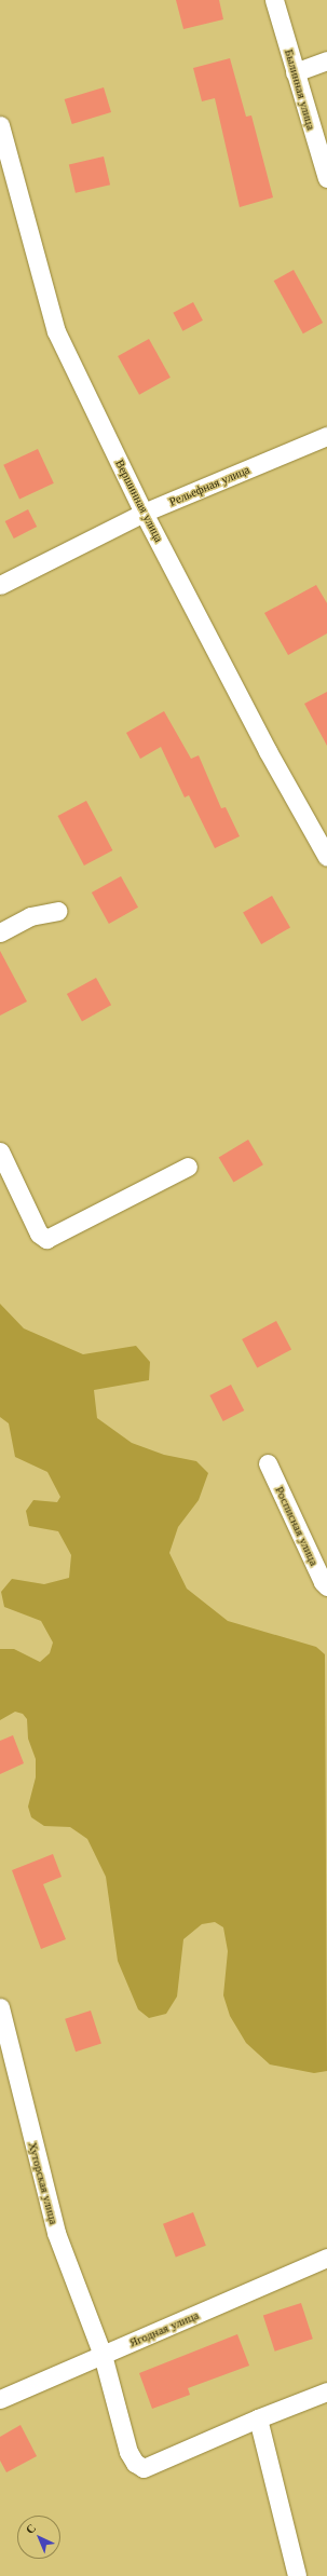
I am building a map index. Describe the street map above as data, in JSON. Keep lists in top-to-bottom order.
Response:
{
  "streets": {
    "street": [
      "Былинная улица",
      "Рельефная улица",
      "Вершинная улица",
      "Росписная улица",
      "Хуторская улица",
      "Ягодная улица"
    ]
  },
  "crossings": [
    ["Рельефная улица", "Вершинная улица"],
    ["Хуторская улица", "Ягодная улица"]
  ],
  "north": "top left"
}
